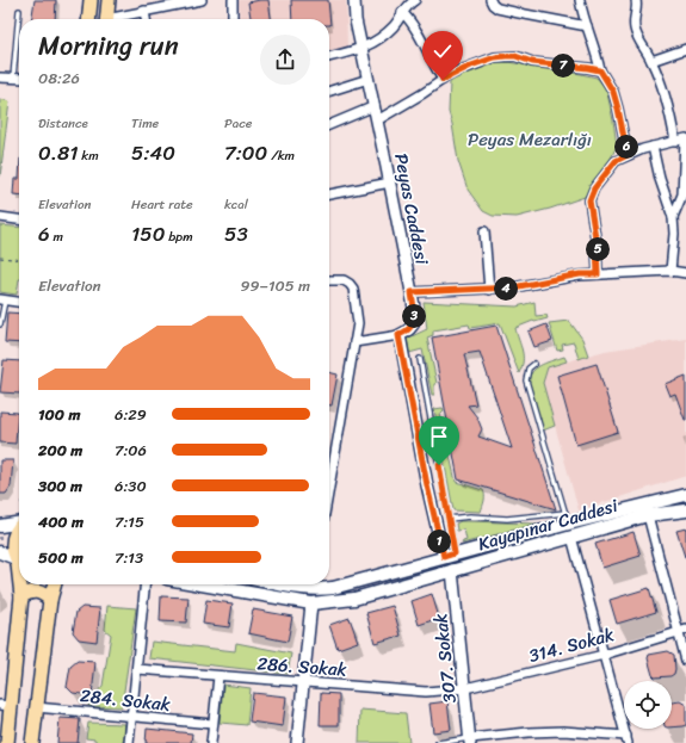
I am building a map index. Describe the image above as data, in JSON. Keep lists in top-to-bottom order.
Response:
{
  "streets": {
    "main road": ["Kayapınar Caddesi"],
    "street": [
      "Peyas Caddesi",
      "314. Sokak",
      "307. Sokak",
      "286. Sokak",
      "284. Sokak"
    ]
  },
  "crossings": [
    ["Kayapınar Caddesi", "307. Sokak"],
    ["314. Sokak", "307. Sokak"],
    ["314. Sokak", "286. Sokak"],
    ["307. Sokak", "286. Sokak"]
  ],
  "parks": ["Peyas Mezarlığı"],
  "page": {
    "heading": ["Morning run", "08:26"],
    "pins": [
      "7",
      "6",
      "5",
      "4",
      "3",
      "1"
    ],
    "stats": [
      ["Distance", "0.81 km"],
      ["Time", "5:40"],
      ["Pace", "7:00 /km"],
      ["Elevation", "6 m"],
      ["Heart rate", "150 bpm"],
      ["kcal", "53"]
    ],
    "chart": ["Elevation", "99–105 m"],
    "list": [
      {
        "name": "100 m",
        "note": "6:29"
      },
      {
        "name": "200 m",
        "note": "7:06"
      },
      {
        "name": "300 m",
        "note": "6:30"
      },
      {
        "name": "400 m",
        "note": "7:15"
      },
      {
        "name": "500 m",
        "note": "7:13"
      }
    ]
  }
}
